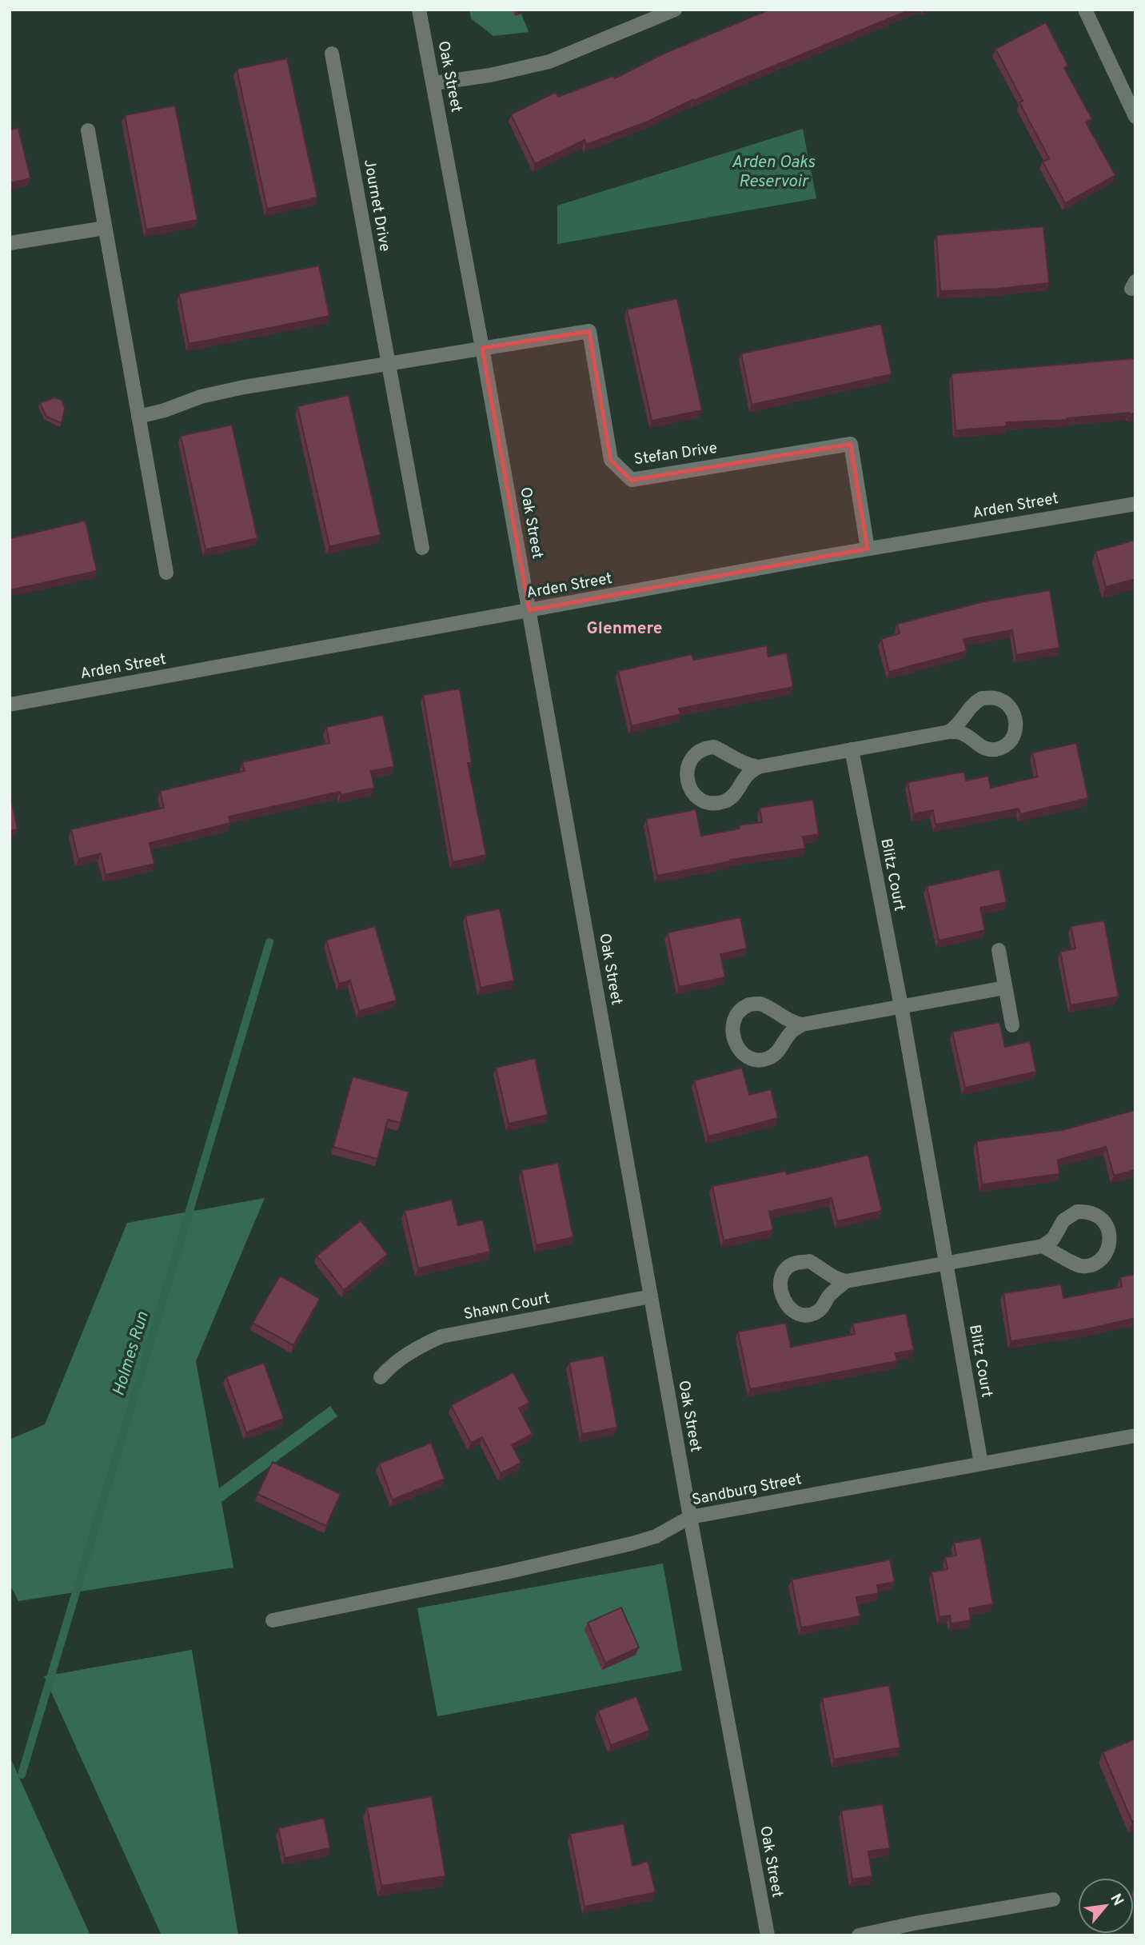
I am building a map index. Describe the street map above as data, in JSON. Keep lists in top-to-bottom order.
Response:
{
  "streets": {
    "street": [
      "Oak Street",
      "Journet Drive",
      "Stefan Drive",
      "Arden Street",
      "Blitz Court",
      "Shawn Court",
      "Sandburg Street"
    ]
  },
  "crossings": [
    ["Oak Street", "Stefan Drive"],
    ["Oak Street", "Arden Street"],
    ["Oak Street", "Shawn Court"],
    ["Oak Street", "Sandburg Street"],
    ["Stefan Drive", "Arden Street"],
    ["Blitz Court", "Sandburg Street"]
  ],
  "districts": ["Glenmere"],
  "water": ["Arden Oaks Reservoir", "Holmes Run"],
  "north": "top right"
}
